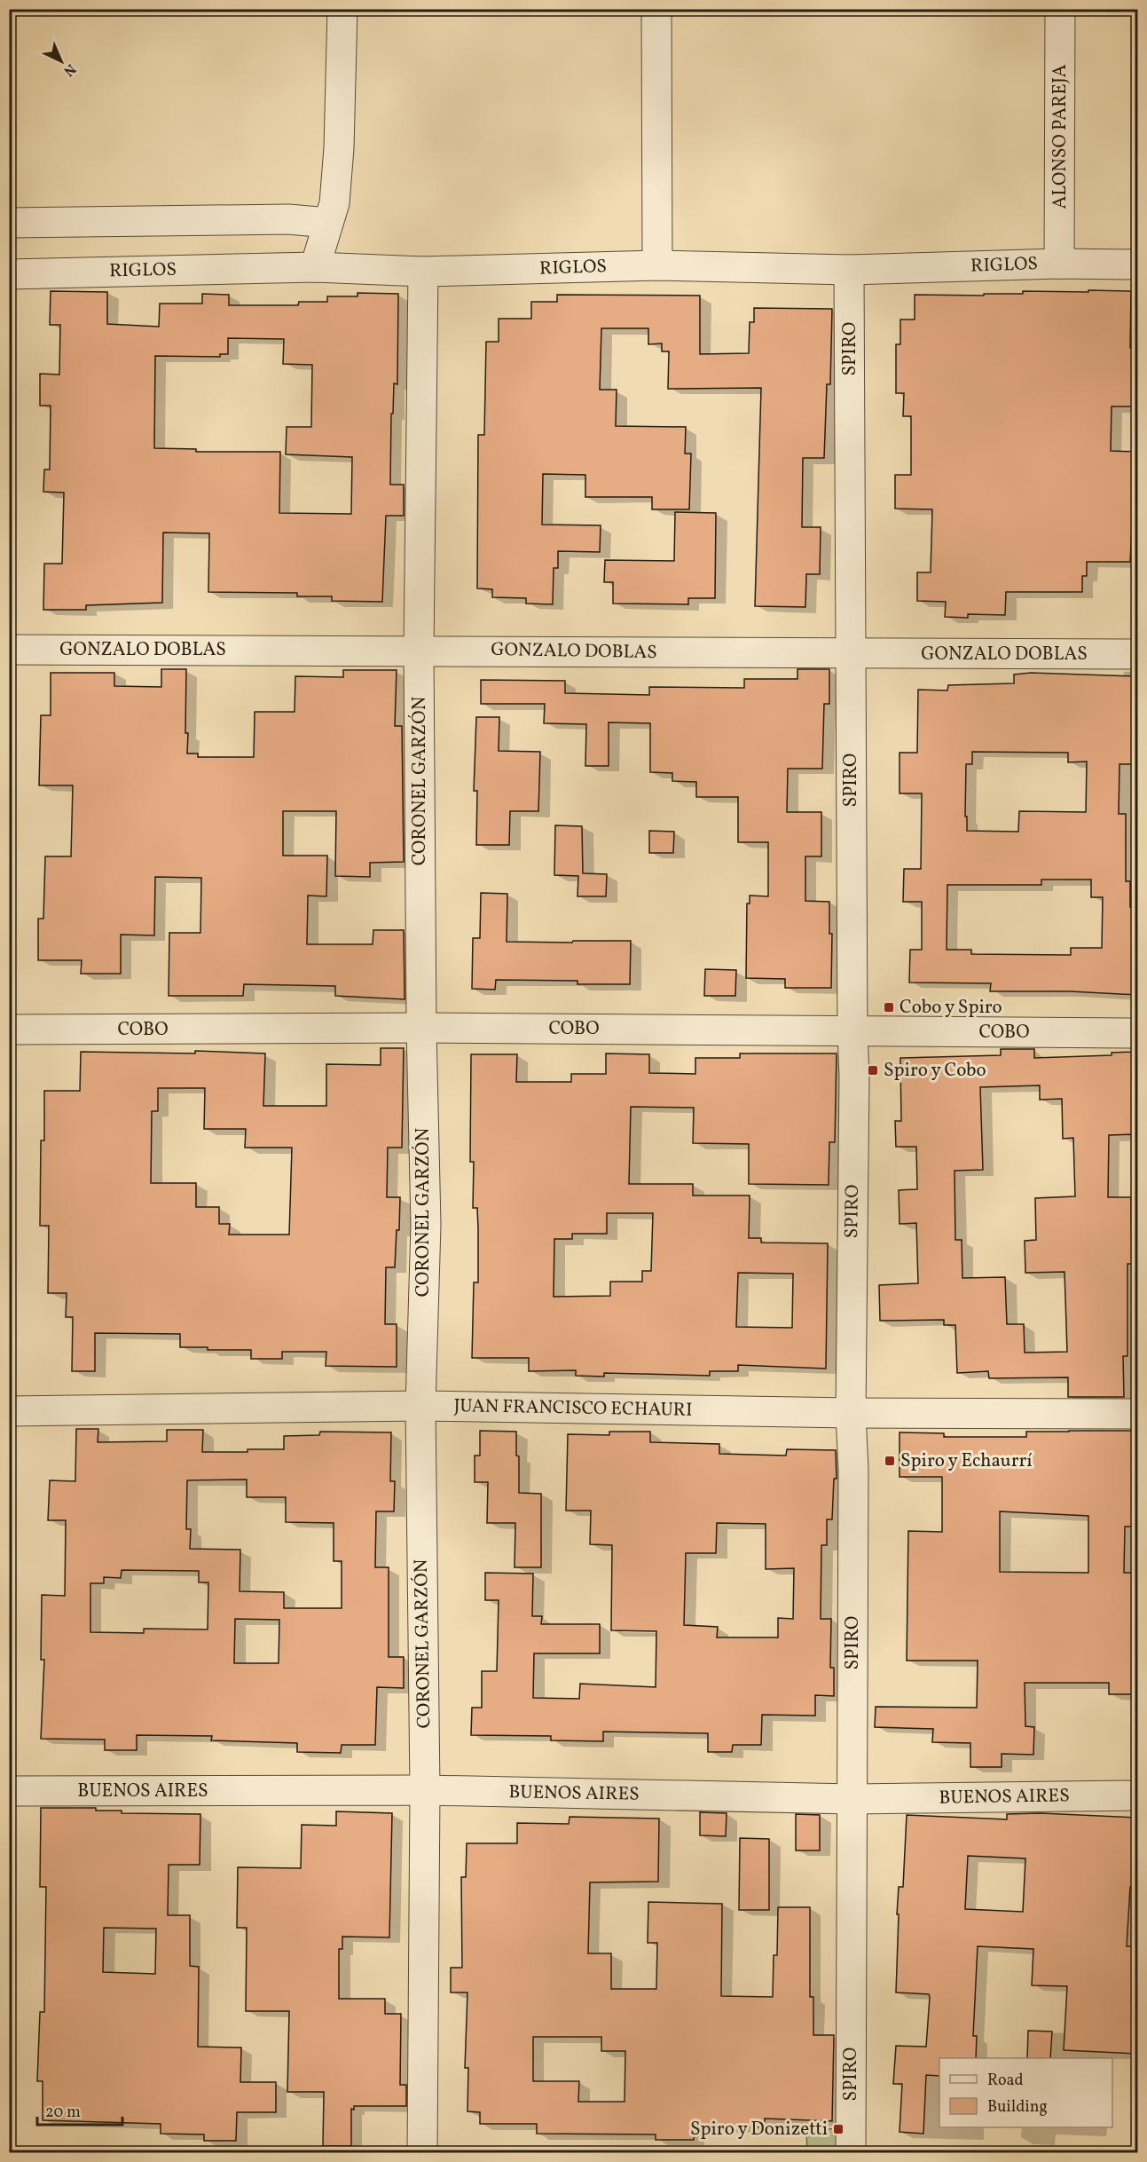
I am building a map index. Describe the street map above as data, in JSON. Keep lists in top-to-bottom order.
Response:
{
  "streets": {
    "street": [
      "ALONSO PAREJA",
      "RIGLOS",
      "SPIRO",
      "GONZALO DOBLAS",
      "CORONEL GARZÓN",
      "COBO",
      "JUAN FRANCISCO ECHAURI",
      "BUENOS AIRES"
    ]
  },
  "crossings": [
    ["ALONSO PAREJA", "RIGLOS"],
    ["RIGLOS", "SPIRO"],
    ["RIGLOS", "CORONEL GARZÓN"],
    ["SPIRO", "GONZALO DOBLAS"],
    ["SPIRO", "COBO"],
    ["SPIRO", "JUAN FRANCISCO ECHAURI"],
    ["SPIRO", "BUENOS AIRES"],
    ["GONZALO DOBLAS", "CORONEL GARZÓN"],
    ["CORONEL GARZÓN", "COBO"],
    ["CORONEL GARZÓN", "JUAN FRANCISCO ECHAURI"],
    ["CORONEL GARZÓN", "BUENOS AIRES"]
  ],
  "places": {
    "transit": [
      "Cobo y Spiro",
      "Spiro y Cobo",
      "Spiro y Echaurrí",
      "Spiro y Donizetti"
    ]
  },
  "legend": ["Road", "Building"],
  "scale_bar": "20 m",
  "north": "bottom right"
}
